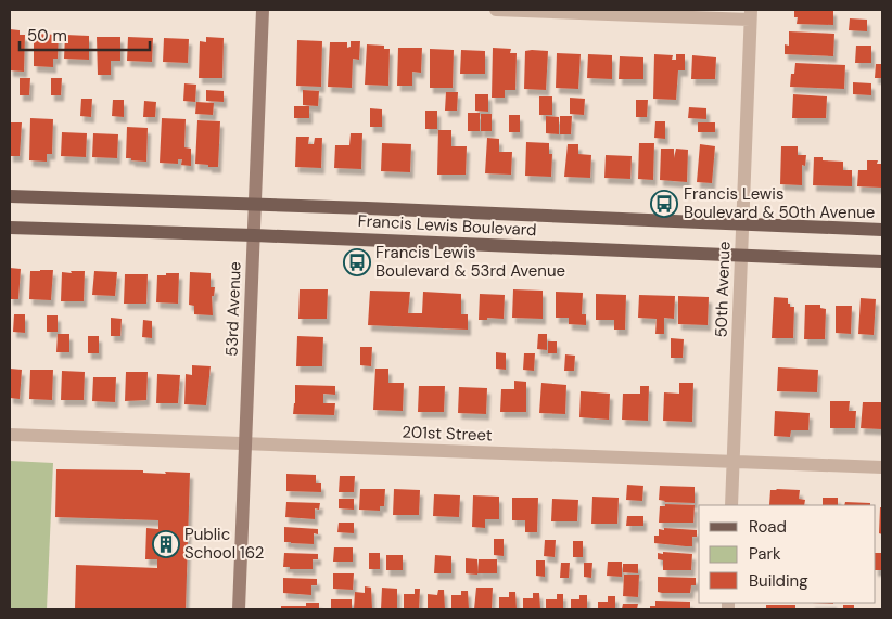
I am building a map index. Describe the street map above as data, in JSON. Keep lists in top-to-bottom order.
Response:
{
  "streets": {
    "main road": ["Francis Lewis Boulevard"],
    "street": ["50th Avenue", "53rd Avenue", "201st Street"]
  },
  "crossings": [
    ["Francis Lewis Boulevard", "50th Avenue"],
    ["Francis Lewis Boulevard", "53rd Avenue"],
    ["50th Avenue", "201st Street"],
    ["53rd Avenue", "201st Street"]
  ],
  "places": {
    "bus stop": ["Francis Lewis Boulevard & 50th Avenue", "Francis Lewis Boulevard & 53rd Avenue"],
    "building": ["Public School 162"]
  },
  "legend": ["Road", "Park", "Building"],
  "scale_bar": "50 m"
}
